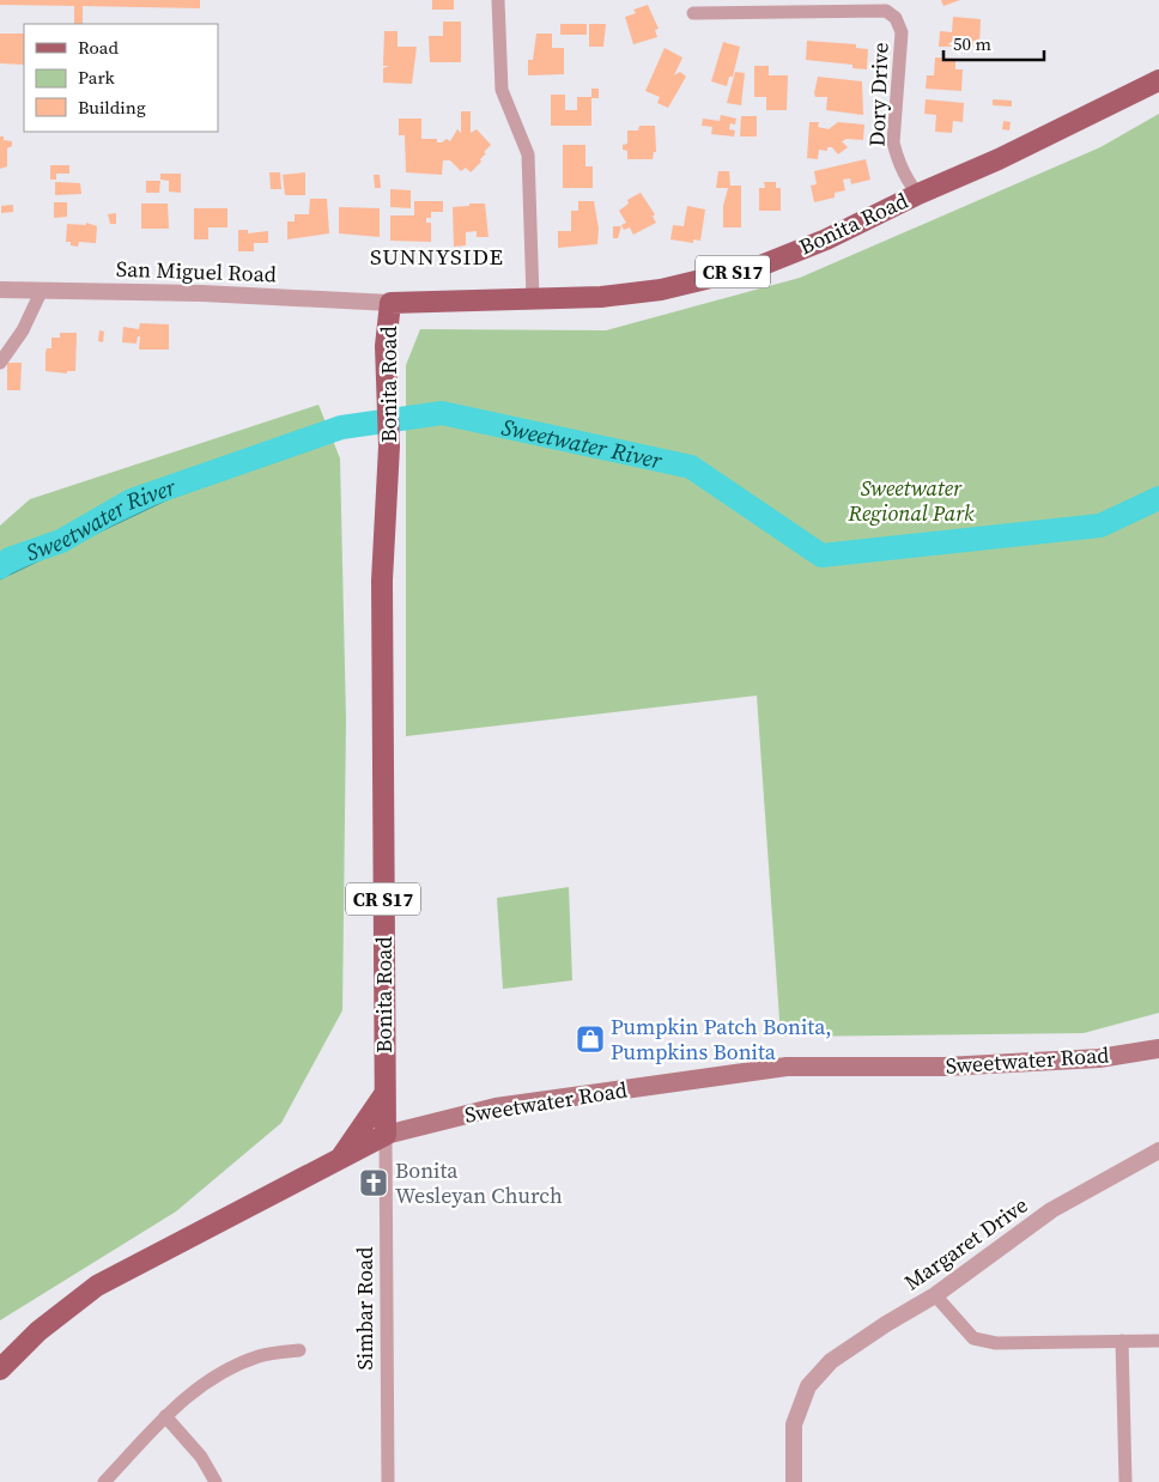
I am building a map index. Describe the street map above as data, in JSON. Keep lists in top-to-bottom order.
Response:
{
  "streets": {
    "main road": ["Bonita Road", "CR S17", "Sweetwater Road"],
    "street": [
      "Dory Drive",
      "San Miguel Road",
      "Margaret Drive",
      "Simbar Road"
    ]
  },
  "crossings": [
    ["Dory Drive", "Bonita Road"],
    ["Bonita Road", "San Miguel Road"],
    ["Bonita Road", "Sweetwater Road"],
    ["Bonita Road", "Simbar Road"],
    ["Sweetwater Road", "Simbar Road"]
  ],
  "districts": ["SUNNYSIDE"],
  "water": ["Sweetwater River"],
  "parks": ["Sweetwater Regional Park"],
  "places": {
    "shop": ["Pumpkin Patch Bonita, Pumpkins Bonita"],
    "church": ["Bonita Wesleyan Church"]
  },
  "legend": ["Road", "Park", "Building"],
  "scale_bar": "50 m"
}
